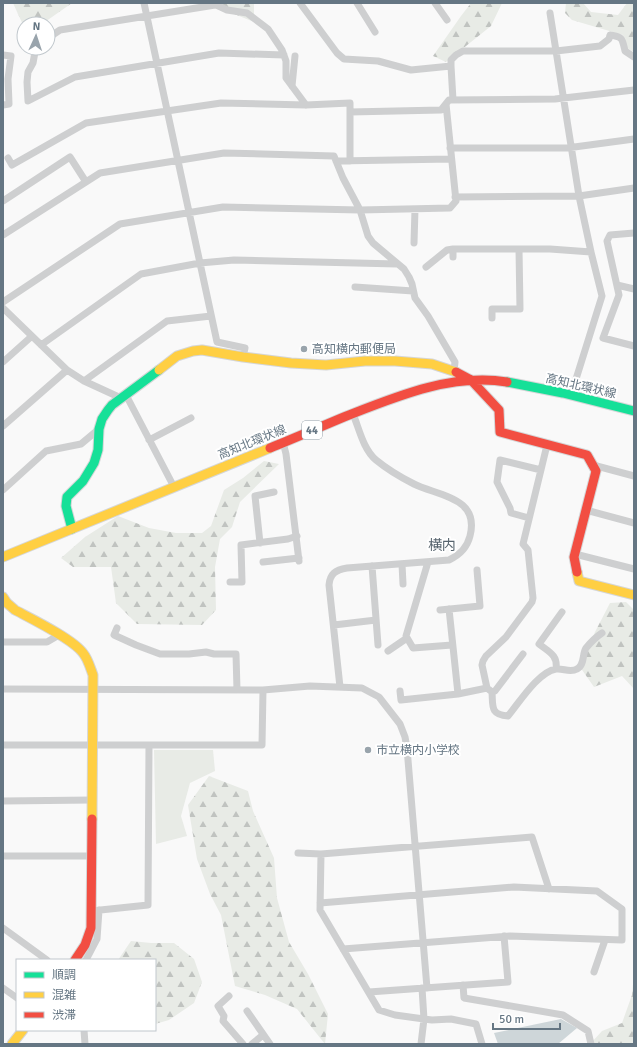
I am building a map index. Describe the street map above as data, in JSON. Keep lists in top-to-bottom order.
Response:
{
  "streets": {
    "street": ["高知北環状線", "44"]
  },
  "districts": ["横内"],
  "places": ["高知横内郵便局", "市立横内小学校"],
  "legend": ["順調", "混雑", "渋滞"],
  "scale_bar": "50 m",
  "north": "top"
}
